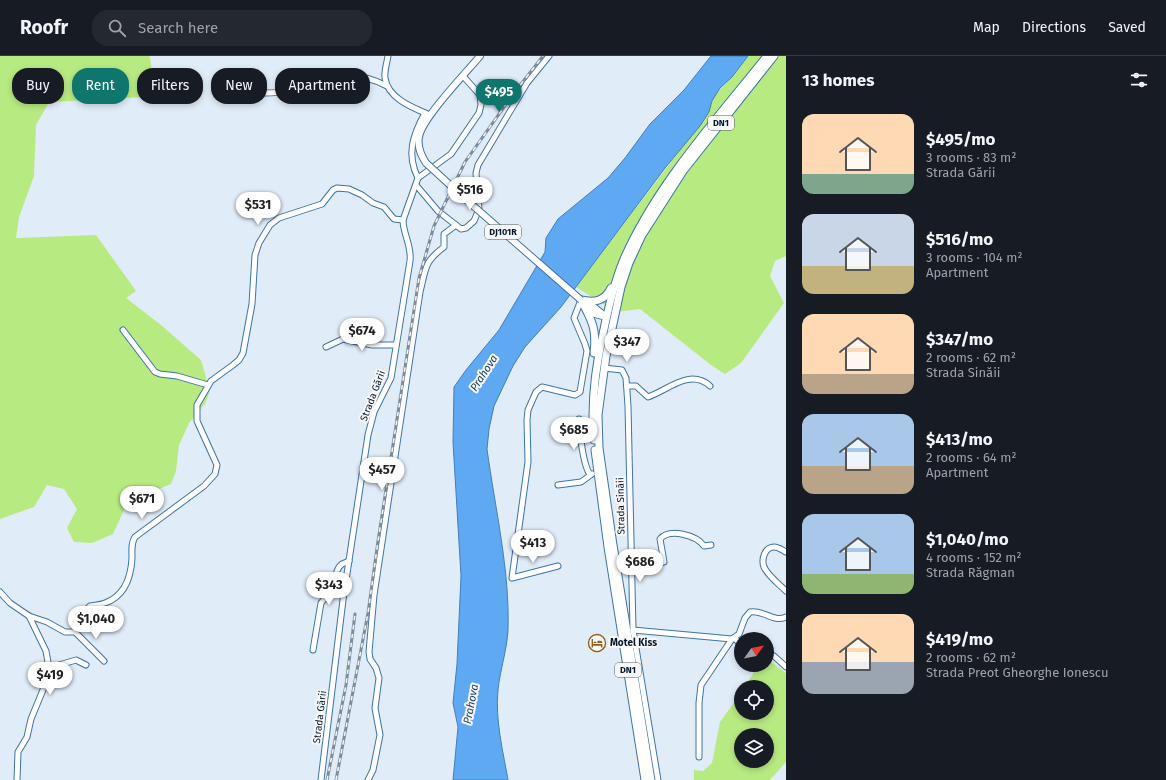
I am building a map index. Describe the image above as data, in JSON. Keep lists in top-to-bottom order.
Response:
{
  "streets": {
    "highway": ["DN1"],
    "main road": ["DJ101R"],
    "street": ["Strada Gării", "Strada Sinăii"]
  },
  "crossings": [
    ["DN1", "DJ101R"],
    ["DN1", "Strada Sinăii"]
  ],
  "water": ["Prahova"],
  "places": {
    "hotel": ["Motel Kiss"]
  },
  "north": "top right",
  "page": {
    "header": "Roofr",
    "search": "Search here",
    "nav": ["Map", "Directions", "Saved"],
    "heading": "13 homes",
    "chip": [
      "Buy",
      "Rent",
      "Filters",
      "New",
      "Apartment"
    ],
    "price": [
      "$495",
      "$516",
      "$531",
      "$674",
      "$347",
      "$685",
      "$457",
      "$671",
      "$413",
      "$686",
      "$343",
      "$1,040",
      "$419"
    ],
    "list": [
      {
        "name": "$495/mo",
        "note": "3 rooms · 83 m² · Strada Gării"
      },
      {
        "name": "$516/mo",
        "note": "3 rooms · 104 m² · Apartment"
      },
      {
        "name": "$347/mo",
        "note": "2 rooms · 62 m² · Strada Sinăii"
      },
      {
        "name": "$413/mo",
        "note": "2 rooms · 64 m² · Apartment"
      },
      {
        "name": "$1,040/mo",
        "note": "4 rooms · 152 m² · Strada Răgman"
      },
      {
        "name": "$419/mo",
        "note": "2 rooms · 62 m² · Strada Preot Gheorghe Ionescu"
      }
    ]
  }
}
